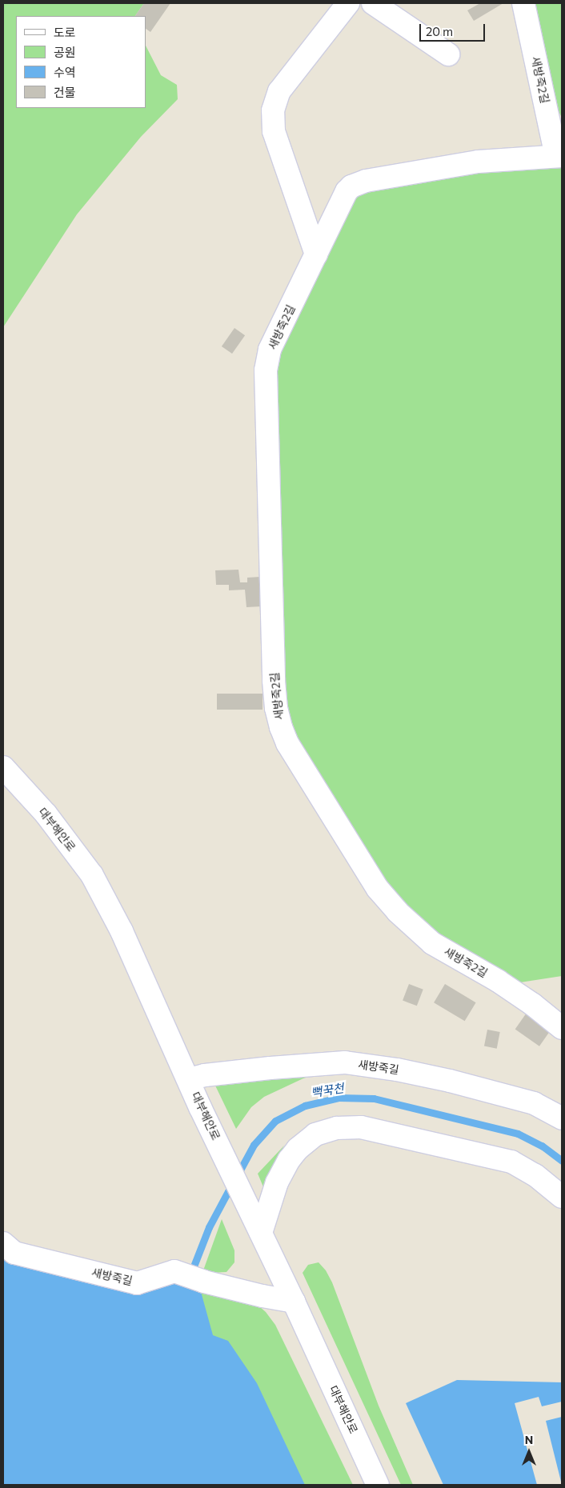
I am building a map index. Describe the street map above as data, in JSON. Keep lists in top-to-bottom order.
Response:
{
  "streets": {
    "street": ["새방죽2길", "대부해안로", "새방죽길"]
  },
  "crossings": [
    ["대부해안로", "새방죽길"]
  ],
  "water": ["뻑꾹천"],
  "legend": [
    "도로",
    "공원",
    "수역",
    "건물"
  ],
  "scale_bar": "20 m",
  "north": "top"
}
